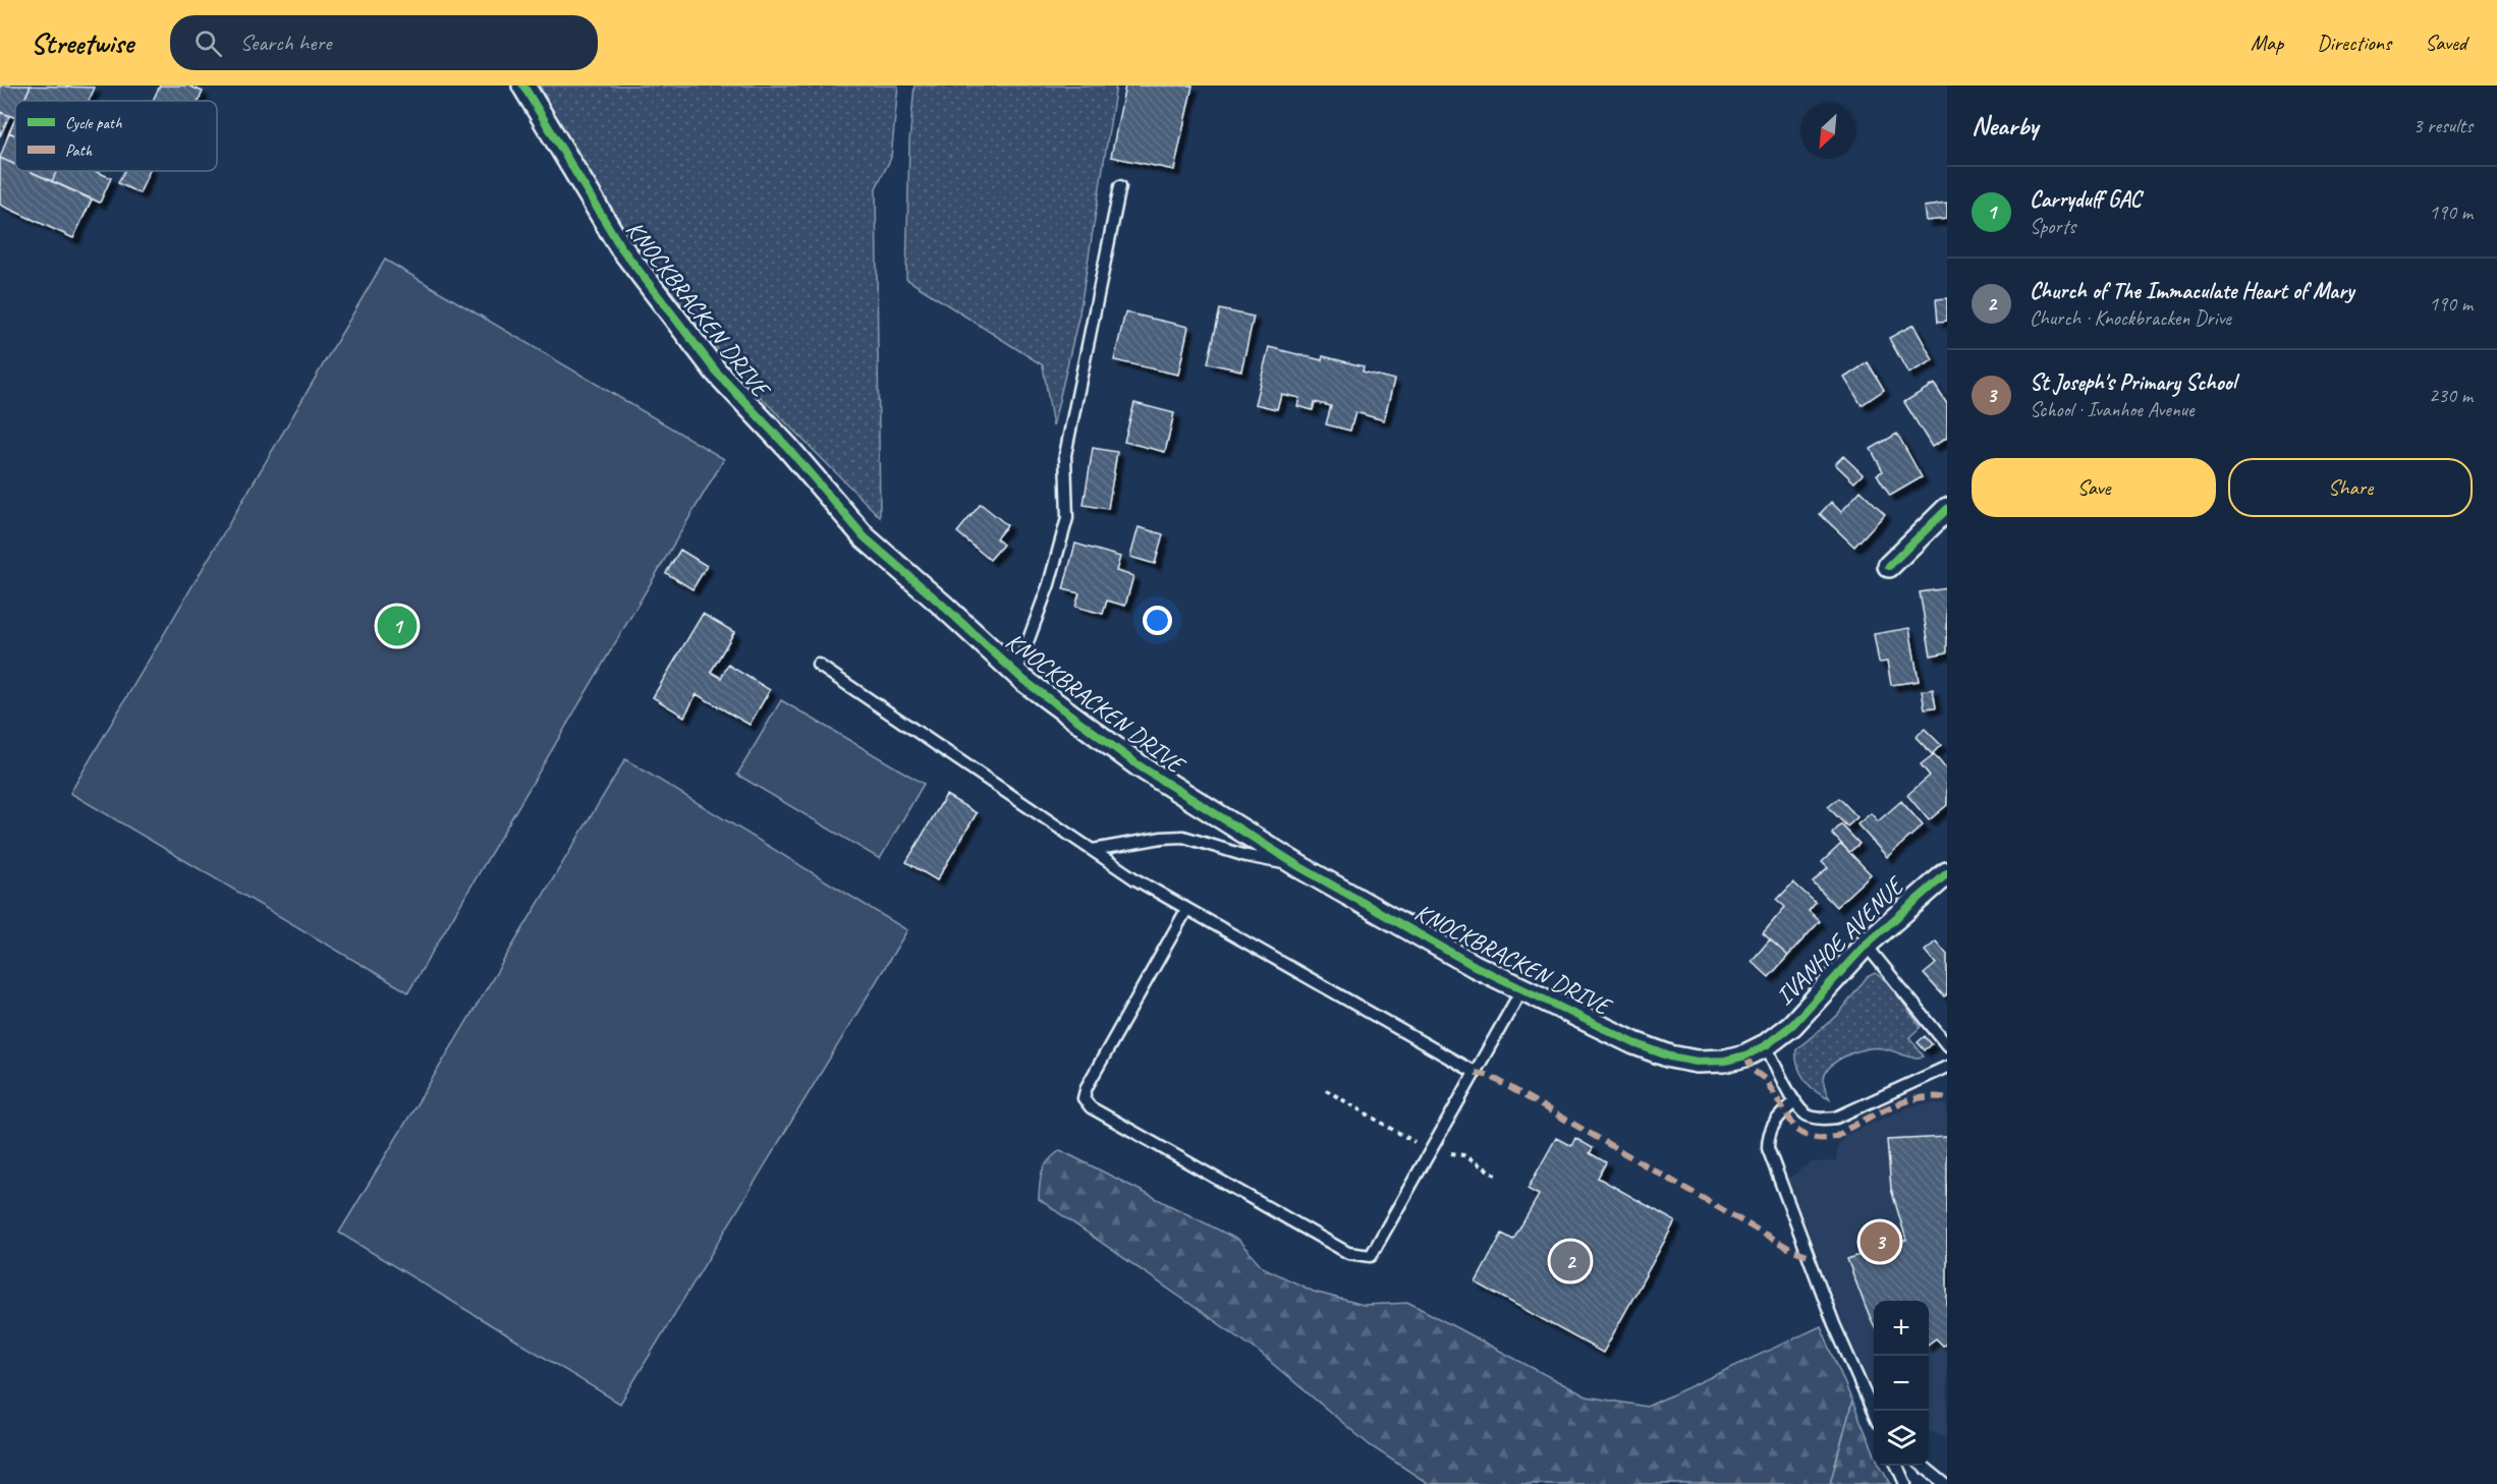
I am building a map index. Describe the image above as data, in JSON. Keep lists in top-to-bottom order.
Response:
{
  "streets": {
    "street": ["KNOCKBRACKEN DRIVE", "IVANHOE AVENUE"]
  },
  "crossings": [
    ["KNOCKBRACKEN DRIVE", "IVANHOE AVENUE"]
  ],
  "legend": ["Cycle path", "Path"],
  "north": "bottom left",
  "page": {
    "header": "Streetwise",
    "search": "Search here",
    "nav": ["Map", "Directions", "Saved"],
    "heading": ["Nearby", "3 results"],
    "list": [
      {
        "mark": "1",
        "name": "Carryduff GAC",
        "note": "Sports",
        "value": "190 m"
      },
      {
        "mark": "2",
        "name": "Church of The Immaculate Heart of Mary",
        "note": "Church · Knockbracken Drive",
        "value": "190 m"
      },
      {
        "mark": "3",
        "name": "St Joseph's Primary School",
        "note": "School · Ivanhoe Avenue",
        "value": "230 m"
      }
    ],
    "buttons": ["Save", "Share"],
    "pins": ["1", "3", "2"],
    "map_buttons": ["+", "−"]
  }
}
